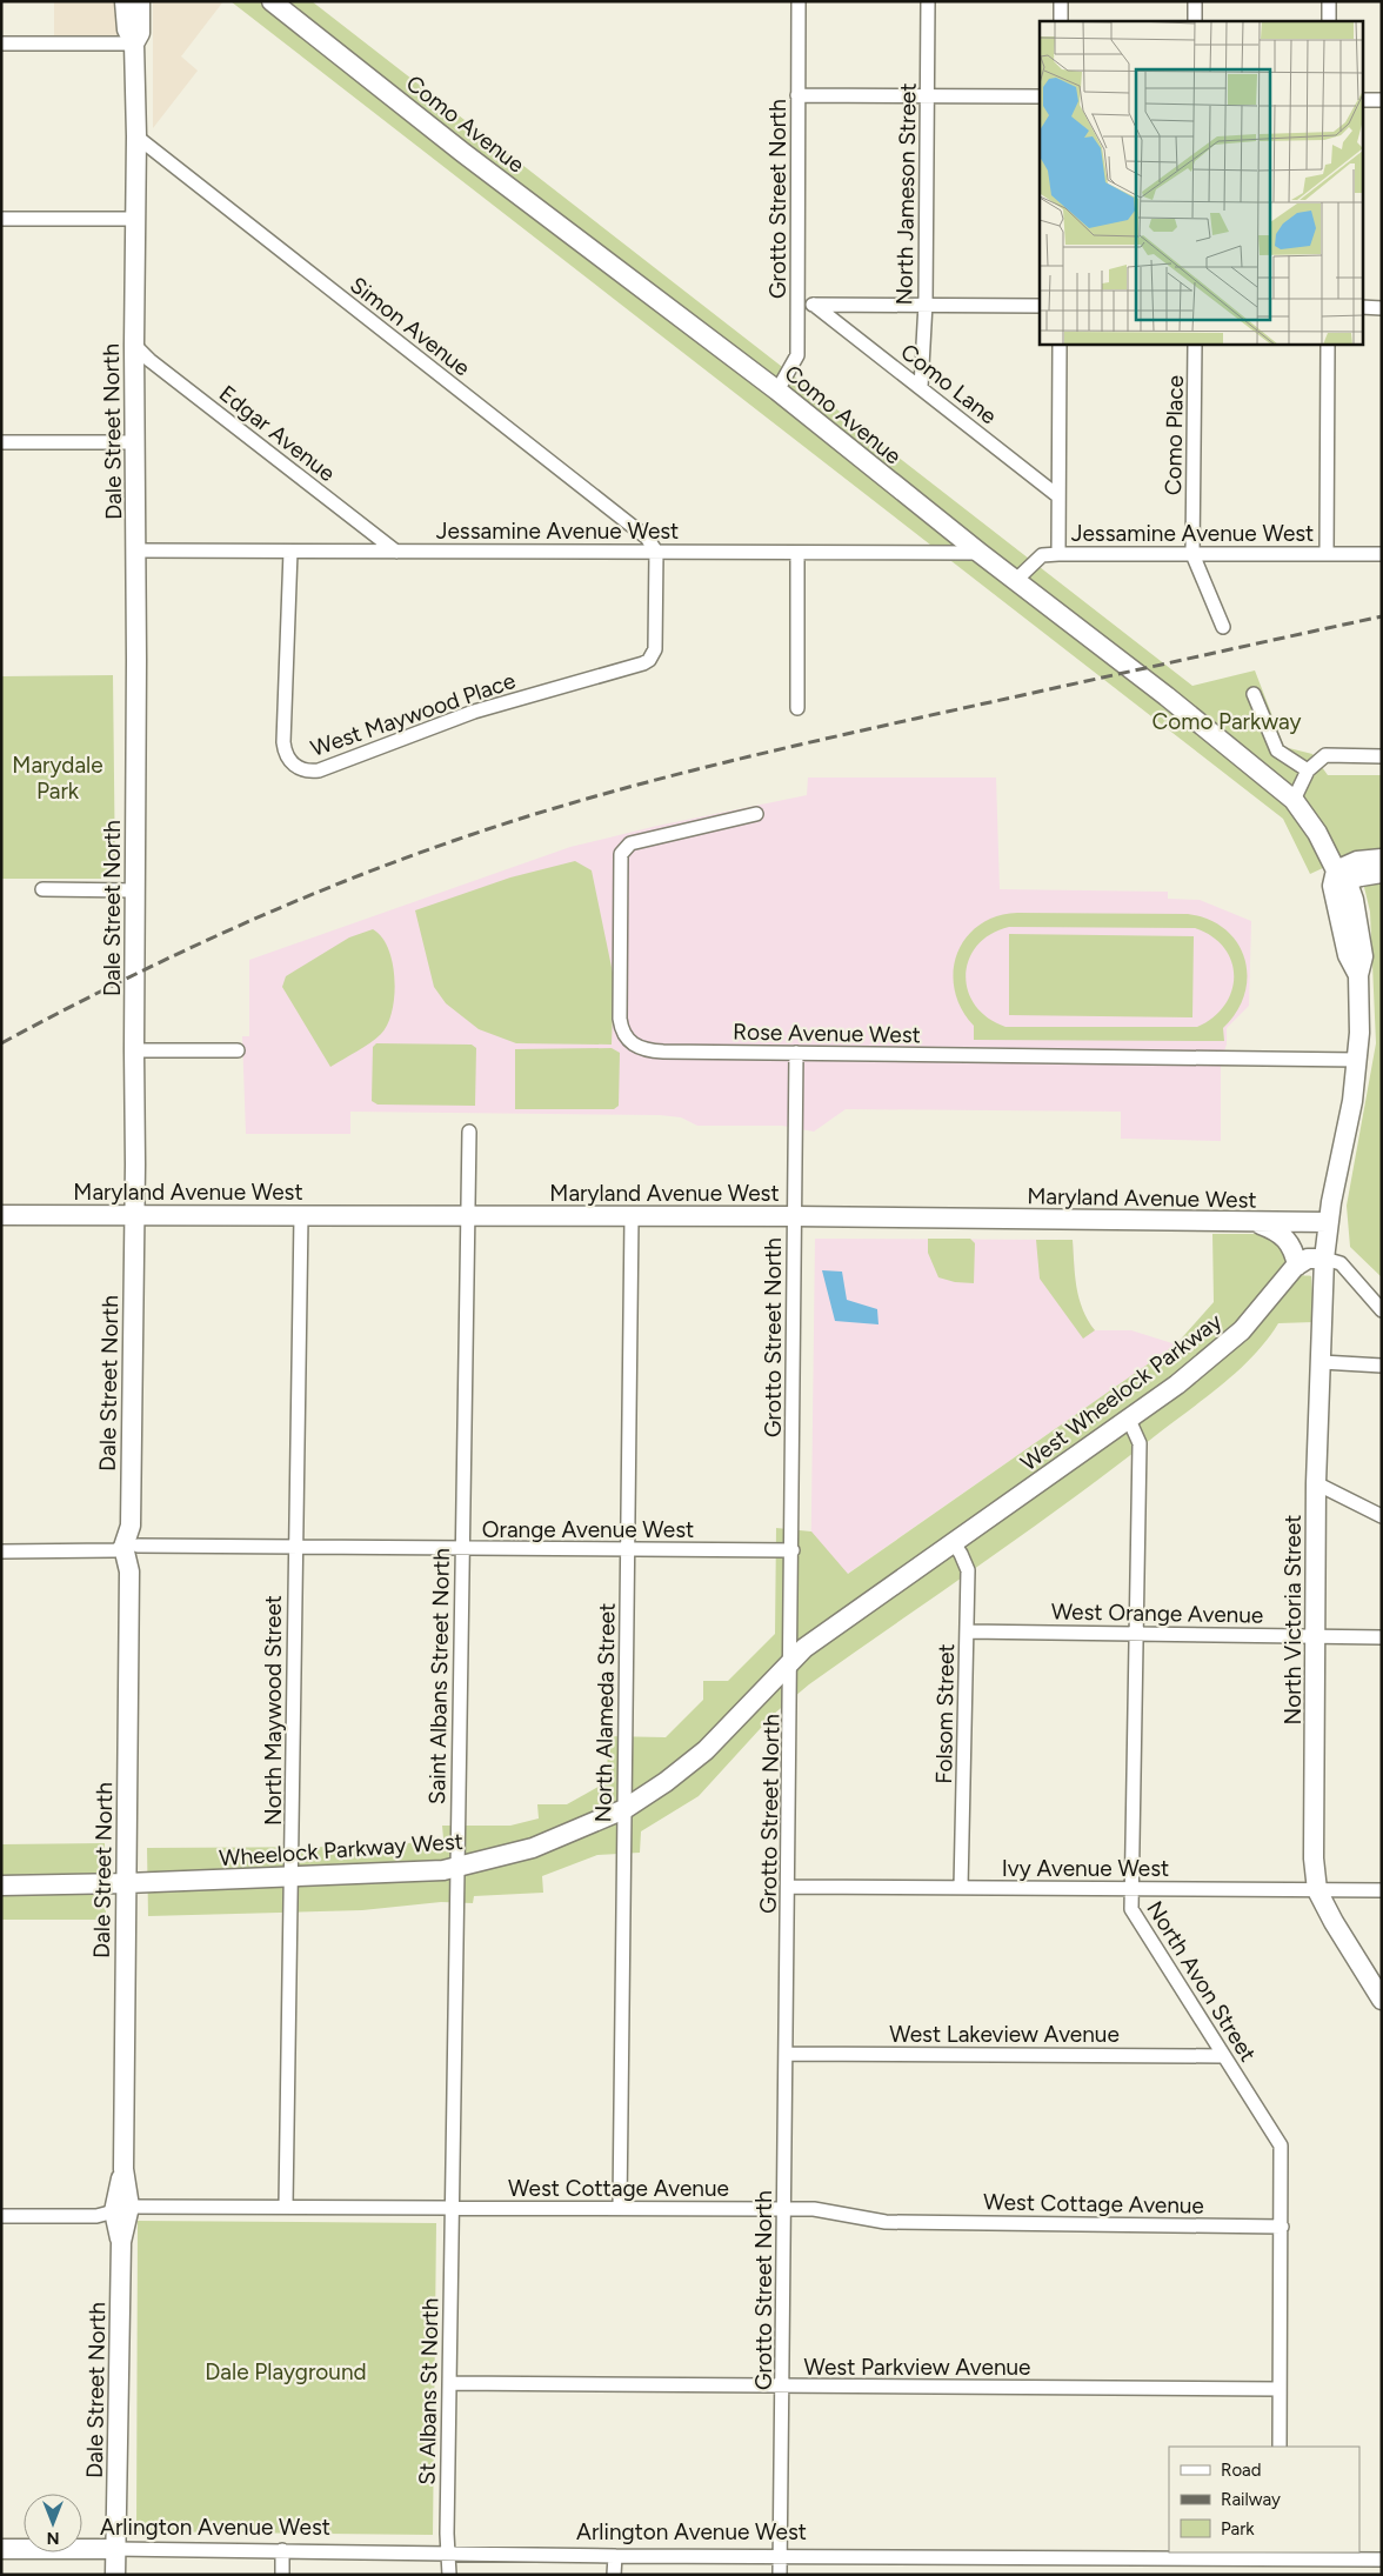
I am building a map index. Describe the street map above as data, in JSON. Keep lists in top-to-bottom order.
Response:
{
  "streets": {
    "street": [
      "Como Avenue",
      "North Jameson Street",
      "Grotto Street North",
      "Simon Avenue",
      "Como Lane",
      "Dale Street North",
      "Edgar Avenue",
      "Como Place",
      "Jessamine Avenue West",
      "West Maywood Place",
      "Rose Avenue West",
      "Maryland Avenue West",
      "West Wheelock Parkway",
      "Orange Avenue West",
      "West Orange Avenue",
      "North Victoria Street",
      "Saint Albans Street North",
      "North Maywood Street",
      "North Alameda Street",
      "Folsom Street",
      "Wheelock Parkway West",
      "Ivy Avenue West",
      "North Avon Street",
      "West Lakeview Avenue",
      "West Cottage Avenue",
      "West Parkview Avenue",
      "St Albans St North",
      "Arlington Avenue West"
    ]
  },
  "crossings": [
    ["Como Avenue", "Grotto Street North"],
    ["Como Avenue", "Jessamine Avenue West"],
    ["Como Avenue", "North Victoria Street"],
    ["North Jameson Street", "Como Lane"],
    ["Grotto Street North", "Rose Avenue West"],
    ["Grotto Street North", "Maryland Avenue West"],
    ["Grotto Street North", "Orange Avenue West"],
    ["Grotto Street North", "Wheelock Parkway West"],
    ["Grotto Street North", "Ivy Avenue West"],
    ["Grotto Street North", "West Lakeview Avenue"],
    ["Grotto Street North", "West Cottage Avenue"],
    ["Grotto Street North", "West Parkview Avenue"],
    ["Grotto Street North", "Arlington Avenue West"],
    ["Simon Avenue", "Dale Street North"],
    ["Simon Avenue", "Jessamine Avenue West"],
    ["Simon Avenue", "West Maywood Place"],
    ["Dale Street North", "Edgar Avenue"],
    ["Dale Street North", "Jessamine Avenue West"],
    ["Dale Street North", "Maryland Avenue West"],
    ["Dale Street North", "Orange Avenue West"],
    ["Dale Street North", "Wheelock Parkway West"],
    ["Dale Street North", "West Cottage Avenue"],
    ["Dale Street North", "Arlington Avenue West"],
    ["Edgar Avenue", "Jessamine Avenue West"],
    ["Como Place", "Jessamine Avenue West"],
    ["Jessamine Avenue West", "West Maywood Place"],
    ["Rose Avenue West", "North Victoria Street"],
    ["Maryland Avenue West", "North Victoria Street"],
    ["Maryland Avenue West", "Saint Albans Street North"],
    ["Maryland Avenue West", "North Maywood Street"],
    ["Maryland Avenue West", "North Alameda Street"],
    ["West Wheelock Parkway", "Folsom Street"],
    ["West Wheelock Parkway", "Wheelock Parkway West"],
    ["West Wheelock Parkway", "North Avon Street"],
    ["Orange Avenue West", "Saint Albans Street North"],
    ["Orange Avenue West", "North Maywood Street"],
    ["Orange Avenue West", "North Alameda Street"],
    ["West Orange Avenue", "North Victoria Street"],
    ["West Orange Avenue", "Folsom Street"],
    ["West Orange Avenue", "North Avon Street"],
    ["North Victoria Street", "Ivy Avenue West"],
    ["Saint Albans Street North", "Wheelock Parkway West"],
    ["Saint Albans Street North", "West Cottage Avenue"],
    ["Saint Albans Street North", "St Albans St North"],
    ["North Maywood Street", "Wheelock Parkway West"],
    ["North Maywood Street", "West Cottage Avenue"],
    ["North Alameda Street", "Wheelock Parkway West"],
    ["North Alameda Street", "West Cottage Avenue"],
    ["Folsom Street", "Ivy Avenue West"],
    ["Ivy Avenue West", "North Avon Street"],
    ["North Avon Street", "West Lakeview Avenue"],
    ["North Avon Street", "West Cottage Avenue"],
    ["North Avon Street", "West Parkview Avenue"],
    ["West Cottage Avenue", "St Albans St North"],
    ["West Parkview Avenue", "St Albans St North"],
    ["St Albans St North", "Arlington Avenue West"]
  ],
  "parks": ["Como Parkway", "Marydale Park", "Dale Playground"],
  "legend": ["Road", "Railway", "Park"],
  "north": "bottom"
}
